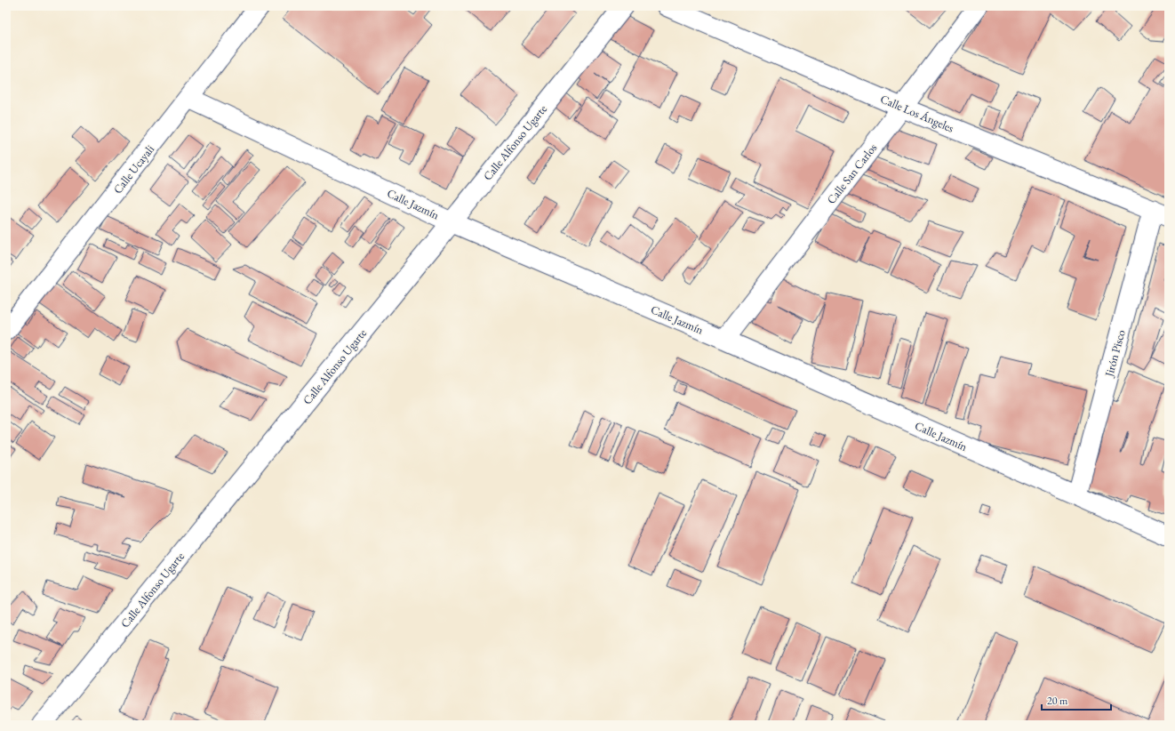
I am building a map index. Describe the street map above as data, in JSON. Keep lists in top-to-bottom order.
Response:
{
  "streets": {
    "street": [
      "Calle Los Ángeles",
      "Calle Alfonso Ugarte",
      "Calle Ucayali",
      "Calle San Carlos",
      "Calle Jazmín",
      "Jirón Pisco"
    ]
  },
  "crossings": [
    ["Calle Los Ángeles", "Calle San Carlos"],
    ["Calle Los Ángeles", "Jirón Pisco"],
    ["Calle Alfonso Ugarte", "Calle Jazmín"],
    ["Calle Ucayali", "Calle Jazmín"],
    ["Calle San Carlos", "Calle Jazmín"],
    ["Calle Jazmín", "Jirón Pisco"]
  ],
  "scale_bar": "20 m"
}
